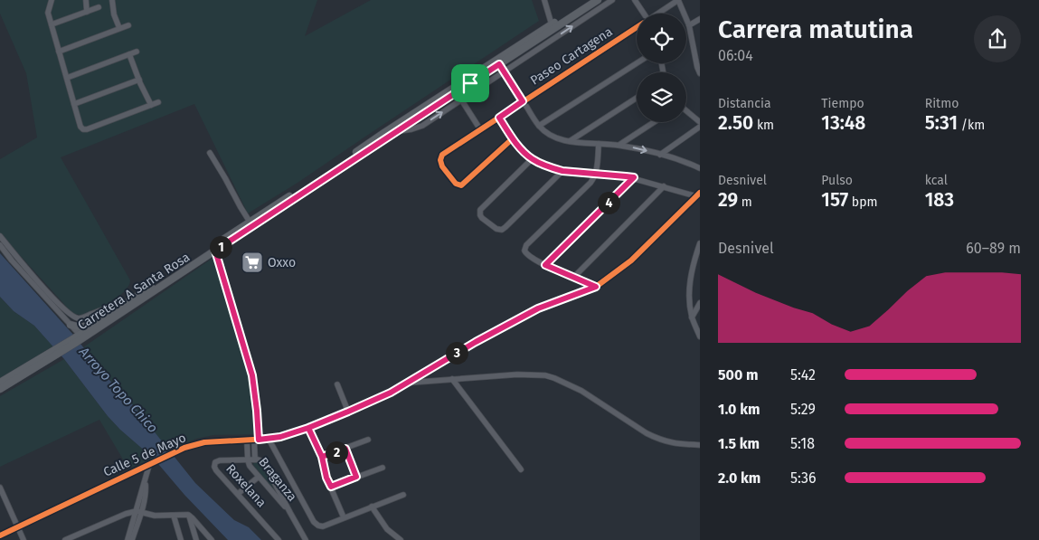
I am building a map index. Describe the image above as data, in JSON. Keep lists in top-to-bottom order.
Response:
{
  "streets": {
    "main road": ["Carretera A Santa Rosa"],
    "street": [
      "Paseo Cartagena",
      "Calle 5 de Mayo",
      "Braganza",
      "Roxelana"
    ]
  },
  "crossings": [
    ["Braganza", "Roxelana"]
  ],
  "water": ["Arroyo Topo Chico"],
  "places": {
    "supermarket": ["Oxxo"]
  },
  "page": {
    "heading": ["Carrera matutina", "06:04"],
    "stats": [
      ["Distancia", "2.50 km"],
      ["Tiempo", "13:48"],
      ["Ritmo", "5:31 /km"],
      ["Desnivel", "29 m"],
      ["Pulso", "157 bpm"],
      ["kcal", "183"]
    ],
    "pins": [
      "4",
      "1",
      "3",
      "2"
    ],
    "chart": ["Desnivel", "60–89 m"],
    "list": [
      {
        "name": "500 m",
        "note": "5:42"
      },
      {
        "name": "1.0 km",
        "note": "5:29"
      },
      {
        "name": "1.5 km",
        "note": "5:18"
      },
      {
        "name": "2.0 km",
        "note": "5:36"
      }
    ]
  }
}
